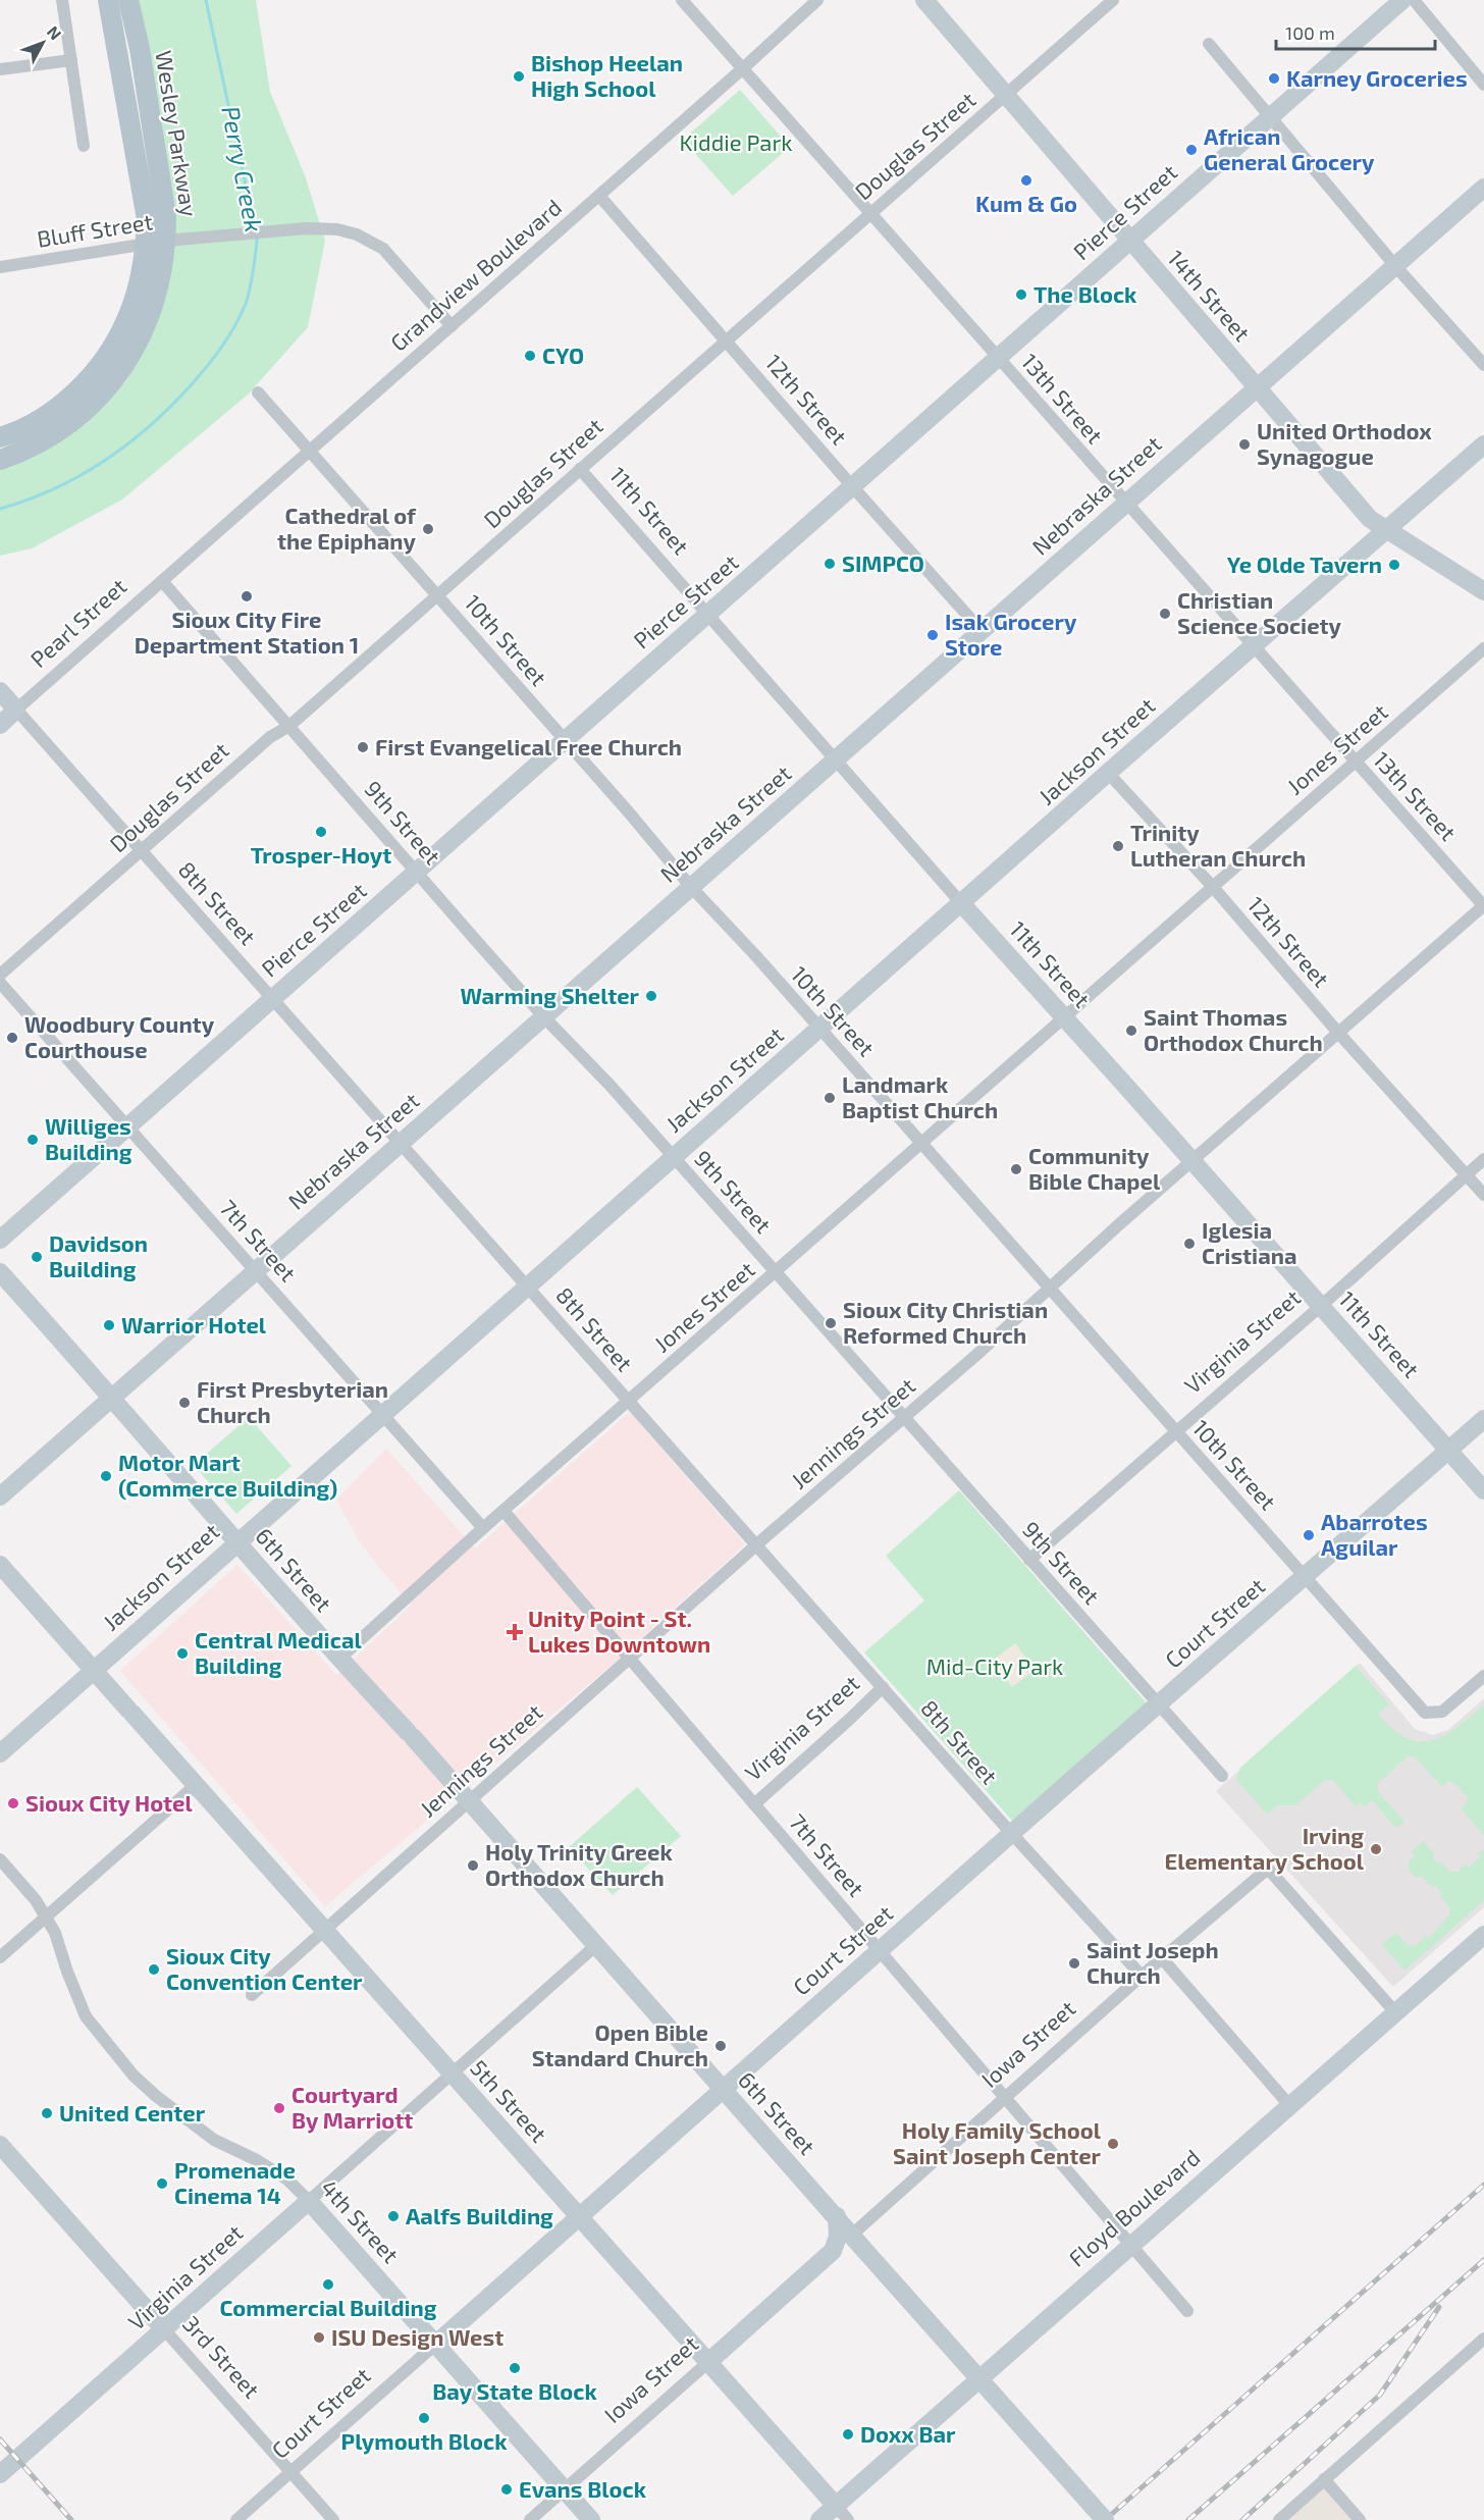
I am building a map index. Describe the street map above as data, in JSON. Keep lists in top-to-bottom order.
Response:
{
  "streets": {
    "main road": [
      "Wesley Parkway",
      "Pierce Street",
      "14th Street",
      "Nebraska Street",
      "11th Street",
      "Pearl Street",
      "Jackson Street",
      "Virginia Street",
      "6th Street",
      "Court Street",
      "Iowa Street",
      "5th Street",
      "Floyd Boulevard",
      "4th Street",
      "3rd Street"
    ],
    "street": [
      "Douglas Street",
      "Bluff Street",
      "Grandview Boulevard",
      "13th Street",
      "12th Street",
      "10th Street",
      "Jones Street",
      "9th Street",
      "8th Street",
      "7th Street",
      "Jennings Street"
    ]
  },
  "crossings": [
    ["Wesley Parkway", "Bluff Street"],
    ["Douglas Street", "14th Street"],
    ["Douglas Street", "13th Street"],
    ["Douglas Street", "12th Street"],
    ["Douglas Street", "11th Street"],
    ["Douglas Street", "10th Street"],
    ["Douglas Street", "9th Street"],
    ["Douglas Street", "8th Street"],
    ["Pierce Street", "14th Street"],
    ["Pierce Street", "13th Street"],
    ["Pierce Street", "12th Street"],
    ["Pierce Street", "11th Street"],
    ["Pierce Street", "10th Street"],
    ["Pierce Street", "9th Street"],
    ["Pierce Street", "8th Street"],
    ["Pierce Street", "7th Street"],
    ["Bluff Street", "Grandview Boulevard"],
    ["Grandview Boulevard", "13th Street"],
    ["Grandview Boulevard", "12th Street"],
    ["Grandview Boulevard", "Pearl Street"],
    ["Grandview Boulevard", "10th Street"],
    ["Grandview Boulevard", "9th Street"],
    ["14th Street", "Nebraska Street"],
    ["14th Street", "Jackson Street"],
    ["13th Street", "Nebraska Street"],
    ["13th Street", "Jones Street"],
    ["13th Street", "Jackson Street"],
    ["13th Street", "Jennings Street"],
    ["12th Street", "Nebraska Street"],
    ["12th Street", "Jones Street"],
    ["12th Street", "Jackson Street"],
    ["12th Street", "Virginia Street"],
    ["12th Street", "Jennings Street"],
    ["Nebraska Street", "11th Street"],
    ["Nebraska Street", "10th Street"],
    ["Nebraska Street", "9th Street"],
    ["Nebraska Street", "8th Street"],
    ["Nebraska Street", "7th Street"],
    ["Nebraska Street", "6th Street"],
    ["11th Street", "Jones Street"],
    ["11th Street", "Jackson Street"],
    ["11th Street", "Virginia Street"],
    ["11th Street", "Jennings Street"],
    ["11th Street", "Court Street"],
    ["Pearl Street", "9th Street"],
    ["Pearl Street", "8th Street"],
    ["10th Street", "Jones Street"],
    ["10th Street", "Jackson Street"],
    ["10th Street", "Virginia Street"],
    ["10th Street", "Jennings Street"],
    ["10th Street", "Court Street"],
    ["Jones Street", "9th Street"],
    ["Jones Street", "8th Street"],
    ["Jones Street", "7th Street"],
    ["Jones Street", "6th Street"],
    ["Jackson Street", "9th Street"],
    ["Jackson Street", "8th Street"],
    ["Jackson Street", "7th Street"],
    ["Jackson Street", "6th Street"],
    ["Jackson Street", "5th Street"],
    ["9th Street", "Virginia Street"],
    ["9th Street", "Jennings Street"],
    ["9th Street", "Court Street"],
    ["8th Street", "Virginia Street"],
    ["8th Street", "Jennings Street"],
    ["8th Street", "Court Street"],
    ["8th Street", "Iowa Street"],
    ["7th Street", "Virginia Street"],
    ["7th Street", "Jennings Street"],
    ["7th Street", "Court Street"],
    ["7th Street", "Iowa Street"],
    ["7th Street", "Floyd Boulevard"],
    ["Virginia Street", "6th Street"],
    ["Virginia Street", "5th Street"],
    ["Virginia Street", "4th Street"],
    ["Virginia Street", "3rd Street"],
    ["Jennings Street", "6th Street"],
    ["Jennings Street", "5th Street"],
    ["6th Street", "Court Street"],
    ["6th Street", "Iowa Street"],
    ["Court Street", "5th Street"],
    ["Court Street", "4th Street"],
    ["Court Street", "3rd Street"],
    ["Iowa Street", "5th Street"],
    ["Iowa Street", "Floyd Boulevard"],
    ["Iowa Street", "4th Street"],
    ["5th Street", "Floyd Boulevard"]
  ],
  "water": ["Perry Creek"],
  "parks": ["Kiddie Park", "Mid-City Park"],
  "places": {
    "other": [
      "Bishop Heelan High School",
      "Karney Groceries",
      "African General Grocery",
      "Kum & Go",
      "The Block",
      "CYO",
      "United Orthodox Synagogue",
      "Cathedral of the Epiphany",
      "SIMPCO",
      "Ye Olde Tavern",
      "Sioux City Fire Department Station 1",
      "Christian Science Society",
      "Isak Grocery Store",
      "First Evangelical Free Church",
      "Trosper-Hoyt",
      "Trinity Lutheran Church",
      "Warming Shelter",
      "Saint Thomas Orthodox Church",
      "Woodbury County Courthouse",
      "Landmark Baptist Church",
      "Williges Building",
      "Community Bible Chapel",
      "Iglesia Cristiana",
      "Davidson Building",
      "Sioux City Christian Reformed Church",
      "Warrior Hotel",
      "First Presbyterian Church",
      "Motor Mart (Commerce Building)",
      "Abarrotes Aguilar",
      "Central Medical Building",
      "Sioux City Hotel",
      "Irving Elementary School",
      "Holy Trinity Greek Orthodox Church",
      "Saint Joseph Church",
      "Sioux City Convention Center",
      "Open Bible Standard Church",
      "Courtyard By Marriott",
      "United Center",
      "Holy Family School Saint Joseph Center",
      "Promenade Cinema 14",
      "Aalfs Building",
      "Commercial Building",
      "ISU Design West",
      "Bay State Block",
      "Plymouth Block",
      "Doxx Bar",
      "Evans Block"
    ],
    "health": ["Unity Point - St. Lukes Downtown"]
  },
  "scale_bar": "100 m",
  "north": "top right"
}
